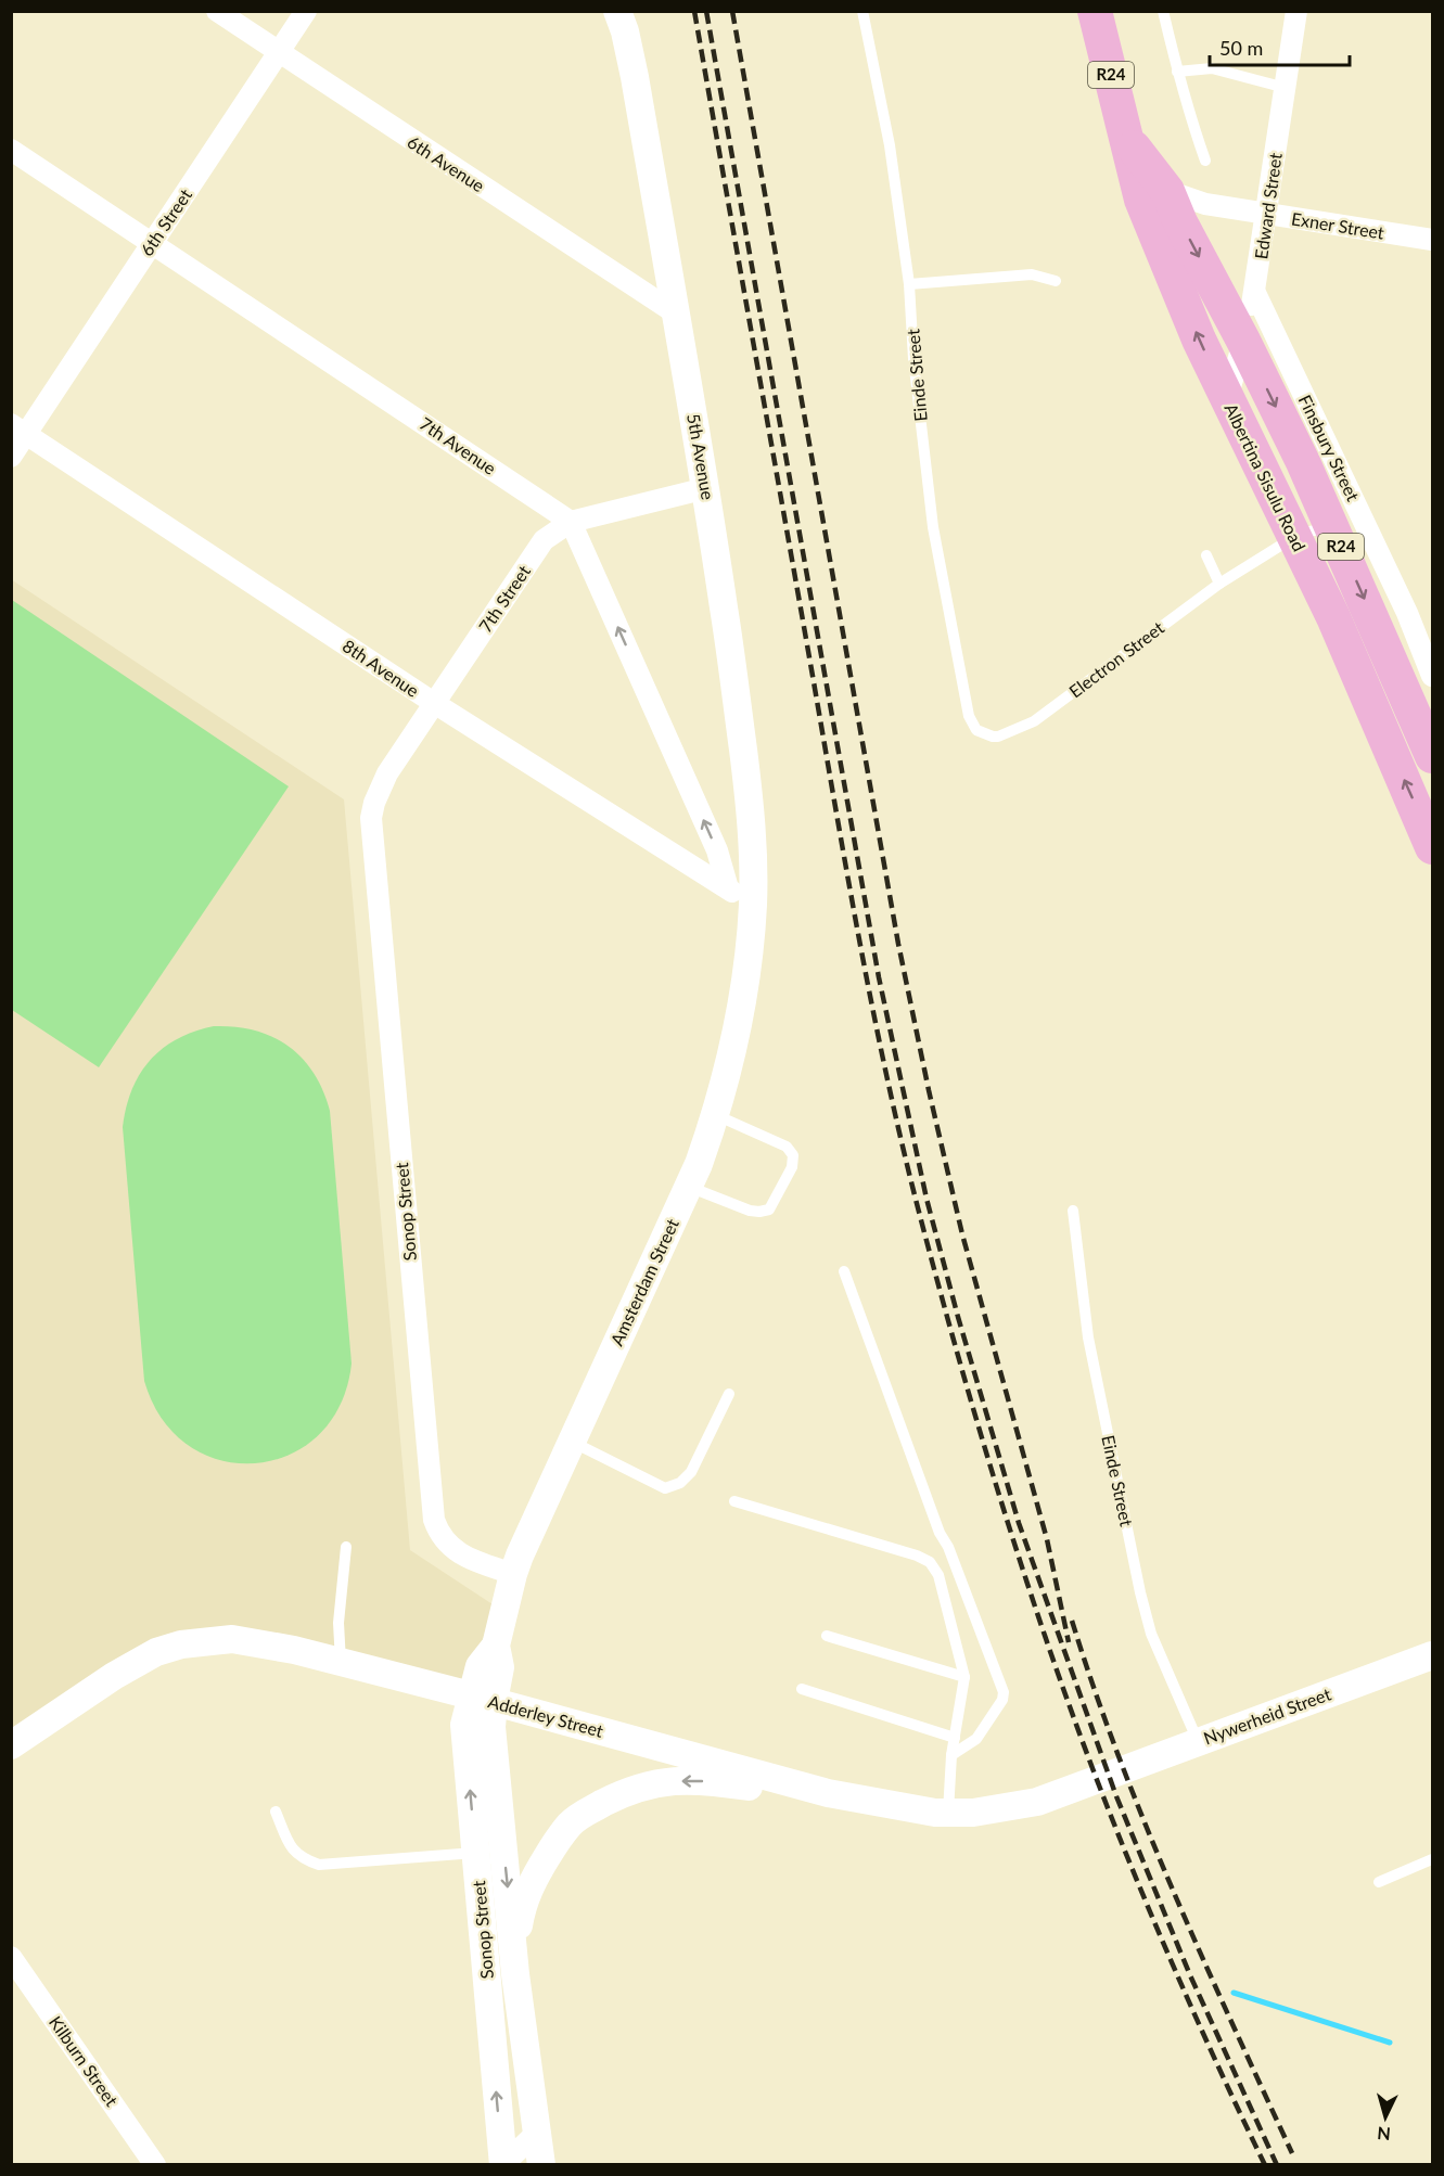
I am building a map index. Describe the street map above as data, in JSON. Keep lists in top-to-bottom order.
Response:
{
  "streets": {
    "main road": ["R24", "Albertina Sisulu Road"],
    "street": [
      "6th Avenue",
      "Edward Street",
      "6th Street",
      "Exner Street",
      "7th Avenue",
      "Finsbury Street",
      "5th Avenue",
      "7th Street",
      "8th Avenue",
      "Sonop Street",
      "Amsterdam Street",
      "Adderley Street",
      "Nywerheid Street",
      "Kilburn Street"
    ],
    "lane": ["Einde Street", "Electron Street"]
  },
  "crossings": [
    ["6th Avenue", "6th Street"],
    ["6th Avenue", "5th Avenue"],
    ["Edward Street", "Exner Street"],
    ["Edward Street", "Finsbury Street"],
    ["Edward Street", "Albertina Sisulu Road"],
    ["6th Street", "7th Avenue"],
    ["6th Street", "8th Avenue"],
    ["Exner Street", "Albertina Sisulu Road"],
    ["Einde Street", "Electron Street"],
    ["Einde Street", "Nywerheid Street"],
    ["7th Avenue", "7th Street"],
    ["5th Avenue", "7th Street"],
    ["5th Avenue", "8th Avenue"],
    ["5th Avenue", "Amsterdam Street"],
    ["Albertina Sisulu Road", "Electron Street"],
    ["7th Street", "8th Avenue"],
    ["7th Street", "Sonop Street"],
    ["8th Avenue", "Amsterdam Street"],
    ["Sonop Street", "Amsterdam Street"],
    ["Sonop Street", "Adderley Street"],
    ["Amsterdam Street", "Adderley Street"],
    ["Adderley Street", "Nywerheid Street"]
  ],
  "scale_bar": "50 m",
  "north": "bottom"
}
